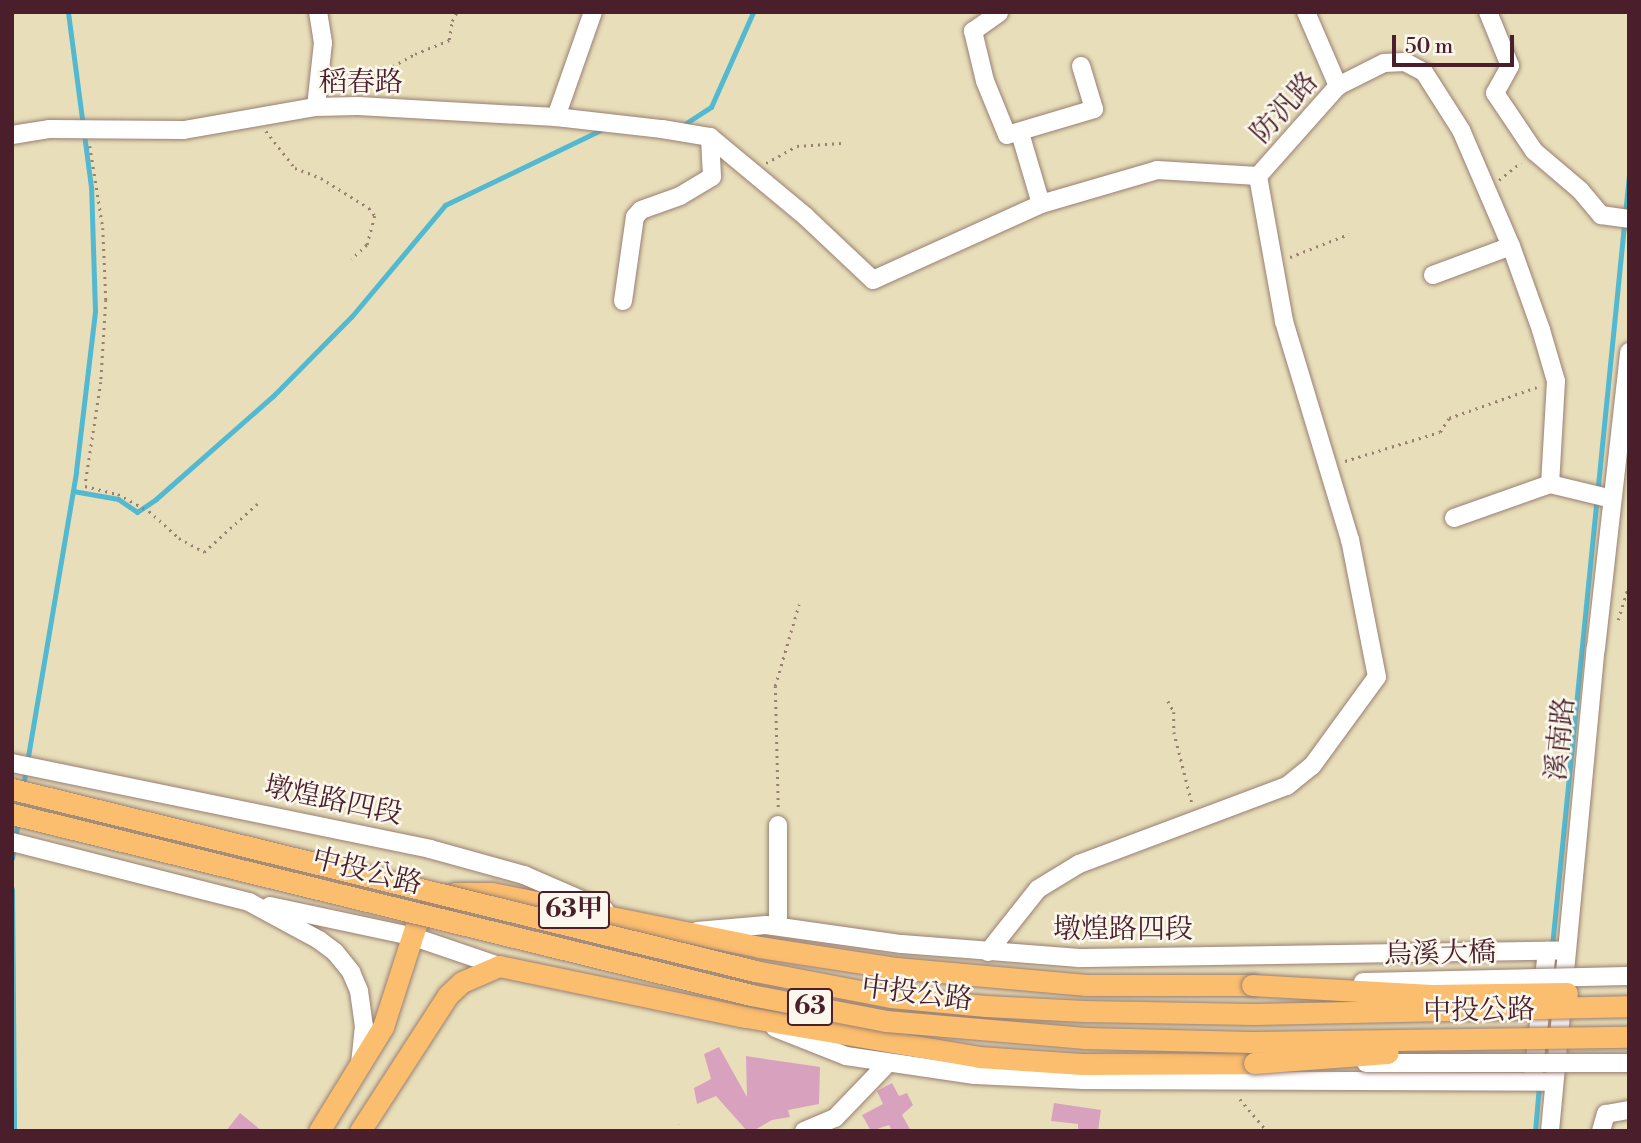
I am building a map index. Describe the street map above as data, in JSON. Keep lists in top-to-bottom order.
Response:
{
  "streets": {
    "main road": ["中投公路", "63甲", "63"],
    "street": [
      "稻春路",
      "防汎路",
      "溪南路",
      "墩煌路四段",
      "烏溪大橋"
    ]
  },
  "crossings": [
    ["稻春路", "防汎路"],
    ["溪南路", "墩煌路四段"],
    ["墩煌路四段", "63甲"],
    ["63甲", "烏溪大橋"]
  ],
  "scale_bar": "50 m"
}
